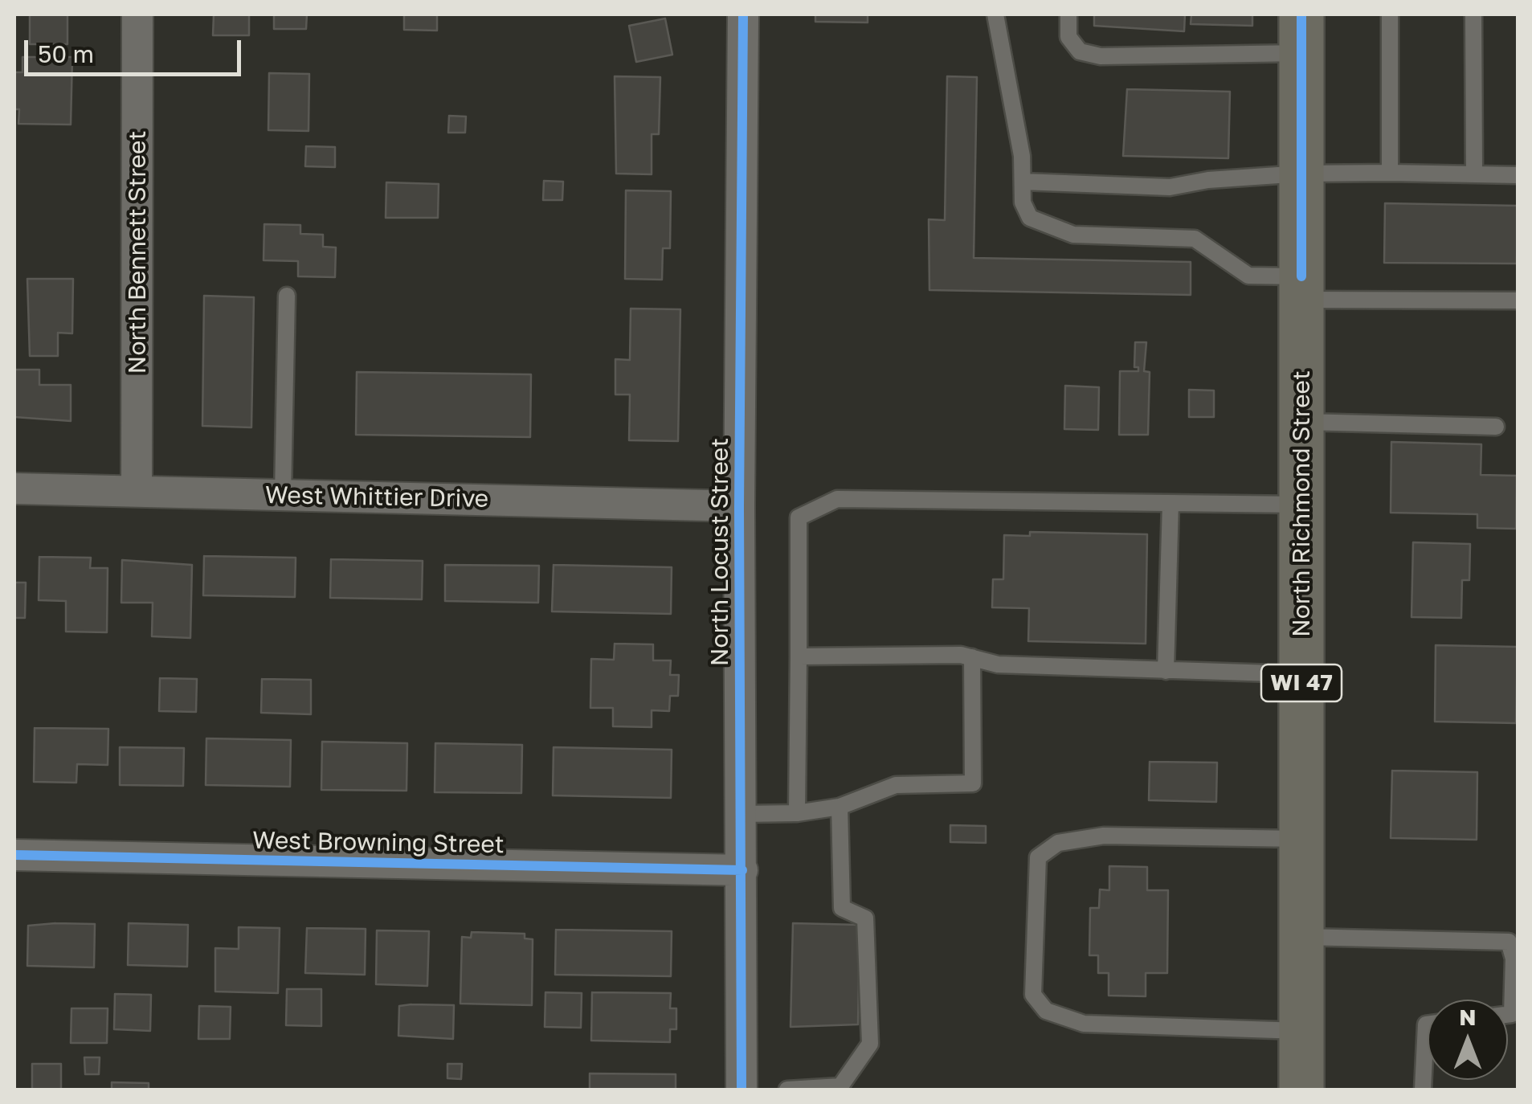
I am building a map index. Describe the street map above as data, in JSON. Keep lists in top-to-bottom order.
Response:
{
  "streets": {
    "main road": ["North Richmond Street", "WI 47"],
    "street": [
      "North Bennett Street",
      "West Whittier Drive",
      "North Locust Street",
      "West Browning Street"
    ]
  },
  "crossings": [
    ["North Bennett Street", "West Whittier Drive"],
    ["West Whittier Drive", "North Locust Street"],
    ["North Locust Street", "West Browning Street"]
  ],
  "scale_bar": "50 m",
  "north": "top"
}
